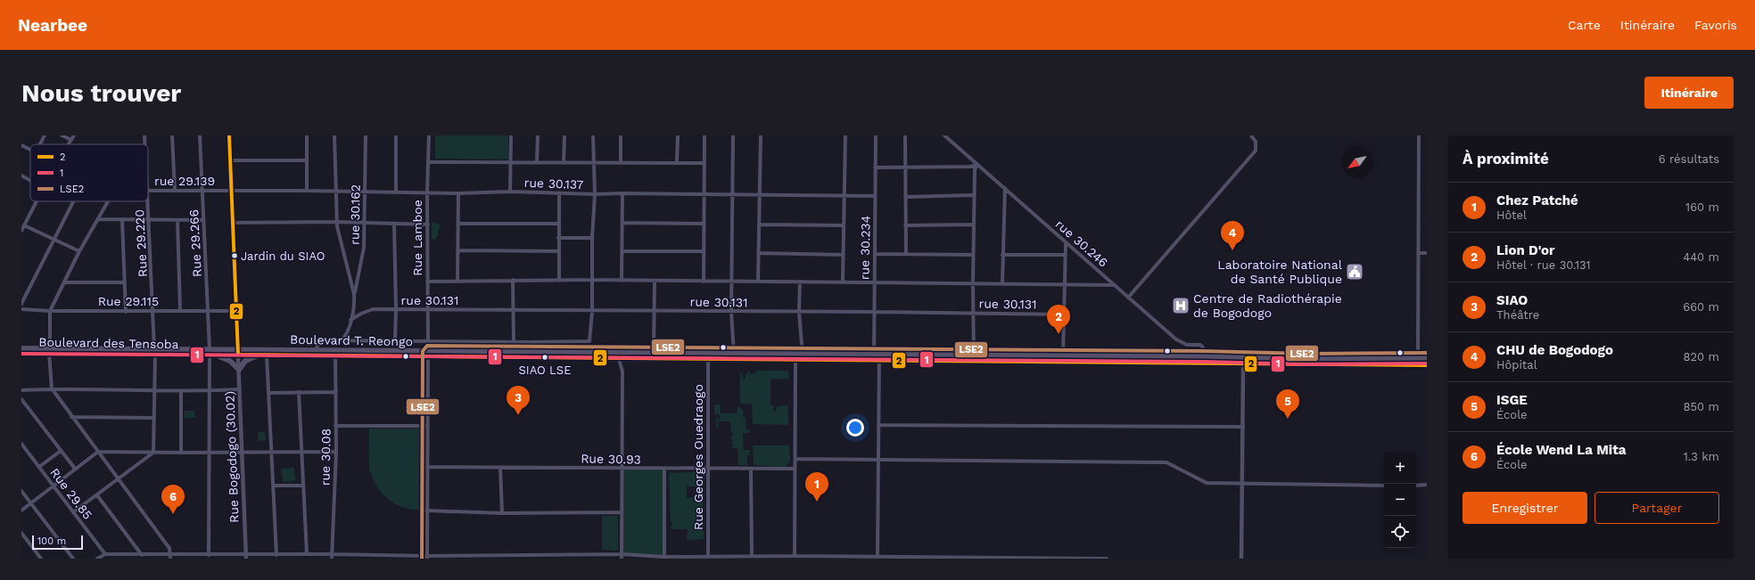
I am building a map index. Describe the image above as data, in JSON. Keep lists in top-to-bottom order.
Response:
{
  "streets": {
    "main road": ["Boulevard T. Reongo", "Boulevard des Tensoba"],
    "street": [
      "rue 29.139",
      "rue 30.137",
      "rue 30.162",
      "Rue Lamboe",
      "Rue 29.220",
      "Rue 29.266",
      "rue 30.246",
      "rue 30.234",
      "rue 30.131",
      "Rue 29.115",
      "Rue Bogodogo (30.02)",
      "rue 30.08",
      "Rue Georges Ouedraogo",
      "Rue 30.93",
      "Rue 29.85"
    ]
  },
  "crossings": [
    ["rue 29.139", "rue 30.137"],
    ["rue 29.139", "Rue 29.220"],
    ["rue 29.139", "Rue 29.266"],
    ["rue 29.139", "Rue Bogodogo (30.02)"],
    ["rue 30.137", "rue 30.162"],
    ["rue 30.137", "Rue Lamboe"],
    ["rue 30.137", "rue 30.234"],
    ["rue 30.137", "Rue Bogodogo (30.02)"],
    ["Rue Lamboe", "rue 30.131"],
    ["Rue 29.220", "Rue 29.115"],
    ["Rue 29.220", "Boulevard des Tensoba"],
    ["Rue 29.266", "Rue 29.115"],
    ["Rue 29.266", "Boulevard des Tensoba"],
    ["rue 30.246", "Boulevard T. Reongo"],
    ["rue 30.234", "rue 30.131"],
    ["rue 30.234", "Boulevard T. Reongo"],
    ["Rue 29.115", "Rue Bogodogo (30.02)"],
    ["Boulevard T. Reongo", "Boulevard des Tensoba"],
    ["Boulevard T. Reongo", "Rue Bogodogo (30.02)"],
    ["Boulevard T. Reongo", "rue 30.08"],
    ["Boulevard T. Reongo", "Rue Georges Ouedraogo"],
    ["Boulevard des Tensoba", "Rue Bogodogo (30.02)"],
    ["Rue Georges Ouedraogo", "Rue 30.93"]
  ],
  "places": {
    "other": ["Jardin du SIAO", "SIAO LSE"],
    "public building": ["Laboratoire National de Santé Publique"],
    "hospital": ["Centre de Radiothérapie de Bogodogo"]
  },
  "lines": ["transit line 2", "transit line LSE2", "transit line 1"],
  "legend": ["2", "1", "LSE2"],
  "scale_bar": "100 m",
  "north": "bottom left",
  "page": {
    "header": "Nearbee",
    "nav": ["Carte", "Itinéraire", "Favoris"],
    "buttons": [
      "Itinéraire",
      ["Enregistrer", "Partager"]
    ],
    "title": "Nous trouver",
    "heading": ["À proximité", "6 résultats"],
    "list": [
      {
        "mark": "1",
        "name": "Chez Patché",
        "note": "Hôtel",
        "value": "160 m"
      },
      {
        "mark": "2",
        "name": "Lion D'or",
        "note": "Hôtel · rue 30.131",
        "value": "440 m"
      },
      {
        "mark": "3",
        "name": "SIAO",
        "note": "Théâtre",
        "value": "660 m"
      },
      {
        "mark": "4",
        "name": "CHU de Bogodogo",
        "note": "Hôpital",
        "value": "820 m"
      },
      {
        "mark": "5",
        "name": "ISGE",
        "note": "École",
        "value": "850 m"
      },
      {
        "mark": "6",
        "name": "École Wend La Mita",
        "note": "École",
        "value": "1.3 km"
      }
    ],
    "pins": [
      "4",
      "2",
      "3",
      "5",
      "1",
      "6"
    ],
    "map_buttons": ["+", "−"],
    "scale": "100 m"
  }
}
